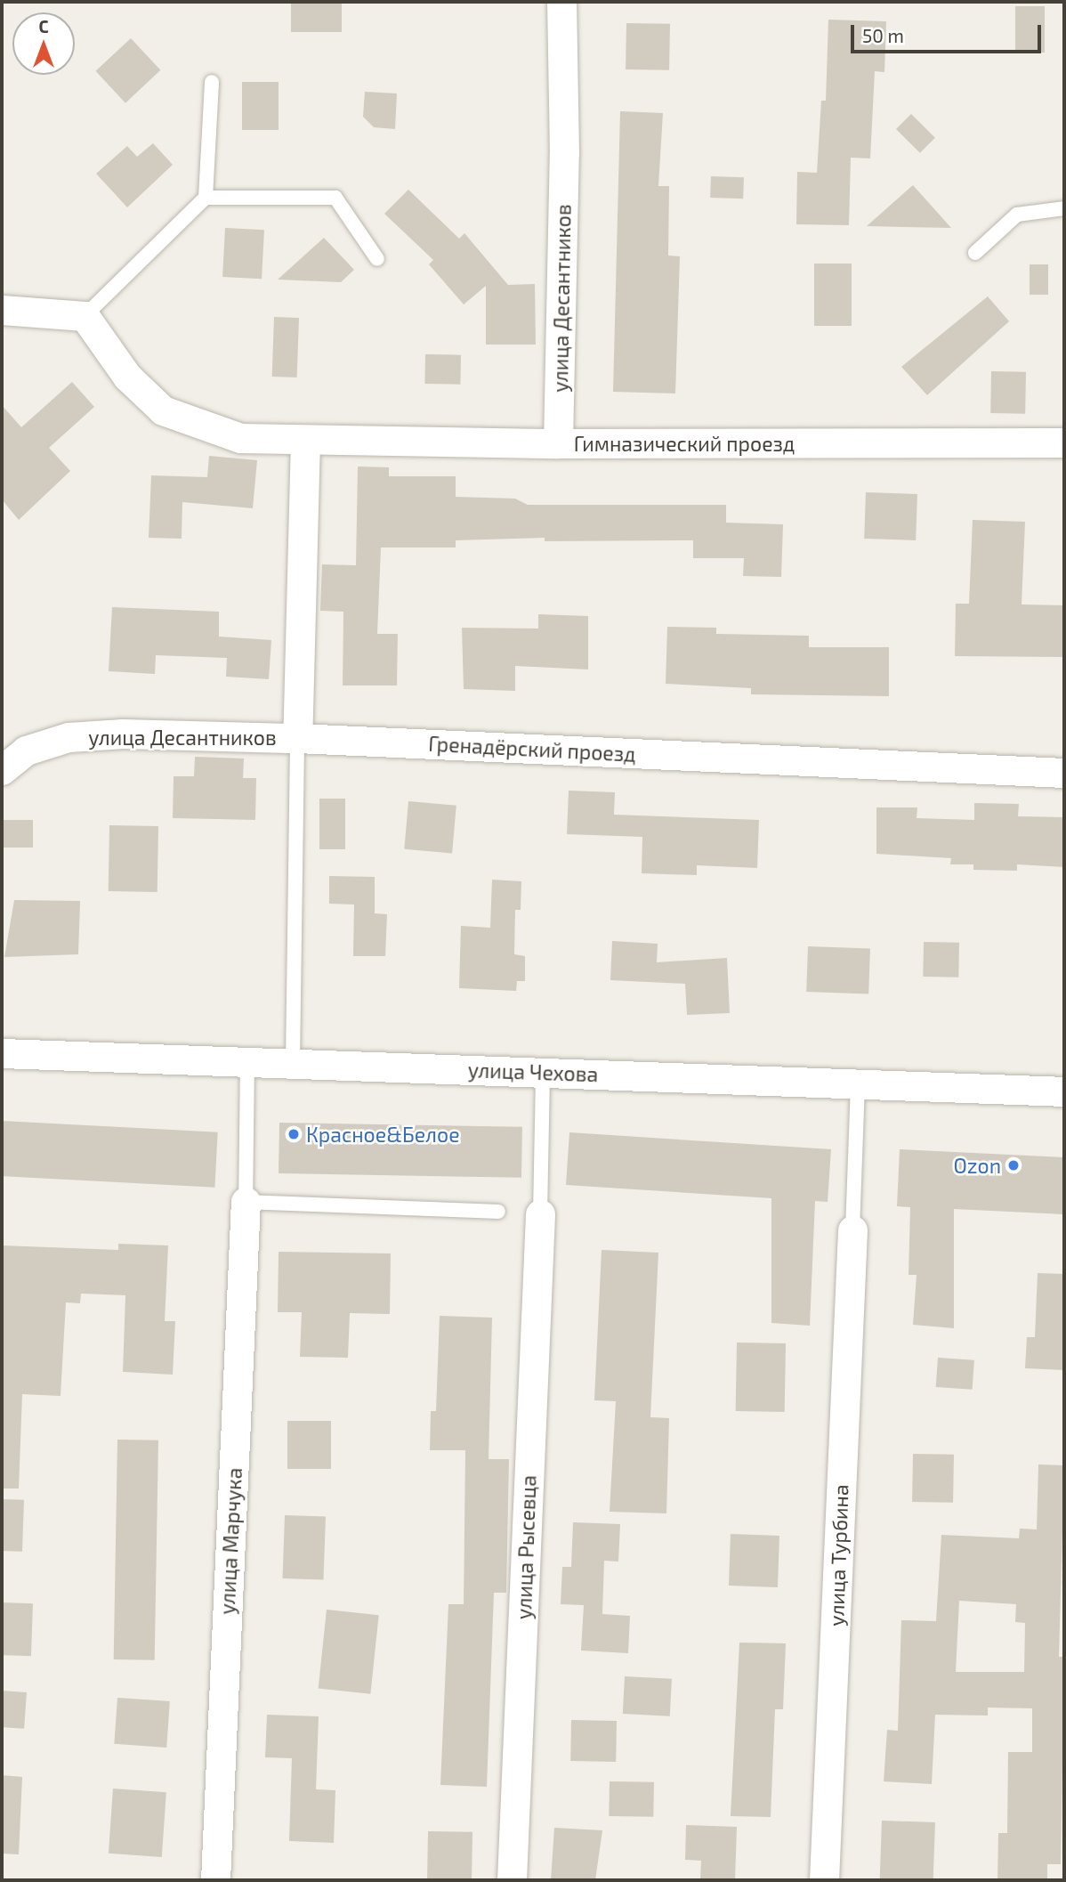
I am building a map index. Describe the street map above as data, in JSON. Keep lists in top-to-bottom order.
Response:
{
  "streets": {
    "street": [
      "улица Десантников",
      "Гимназический проезд",
      "Гренадёрский проезд",
      "улица Чехова",
      "улица Марчука",
      "улица Рысевца",
      "улица Турбина"
    ]
  },
  "crossings": [
    ["улица Десантников", "Гимназический проезд"],
    ["улица Десантников", "Гренадёрский проезд"]
  ],
  "places": ["Красное&Белое", "Ozon"],
  "scale_bar": "50 m",
  "north": "top"
}
